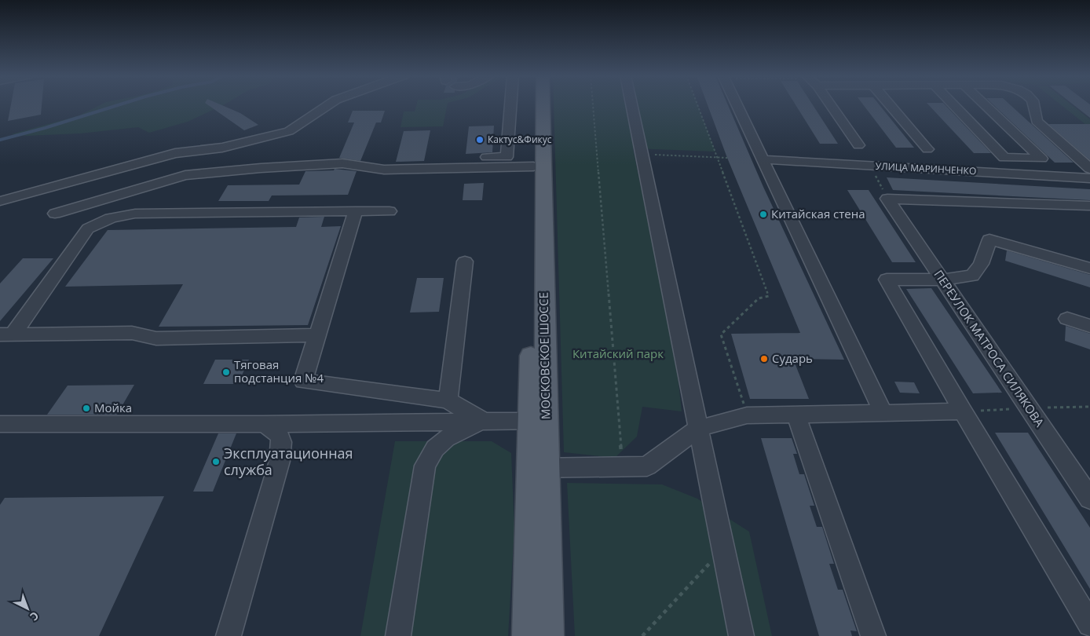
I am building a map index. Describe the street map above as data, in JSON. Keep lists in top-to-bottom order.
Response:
{
  "streets": {
    "main road": ["МОСКОВСКОЕ ШОССЕ"],
    "street": ["УЛИЦА МАРИНЧЕНКО", "ПЕРЕУЛОК МАТРОСА СИЛЯКОВА"]
  },
  "parks": ["Китайский парк"],
  "places": [
    "Кактус&Фикус",
    "Китайская стена",
    "Сударь",
    "Тяговая подстанция №4",
    "Мойка",
    "Эксплуатационная служба"
  ],
  "north": "bottom right"
}
